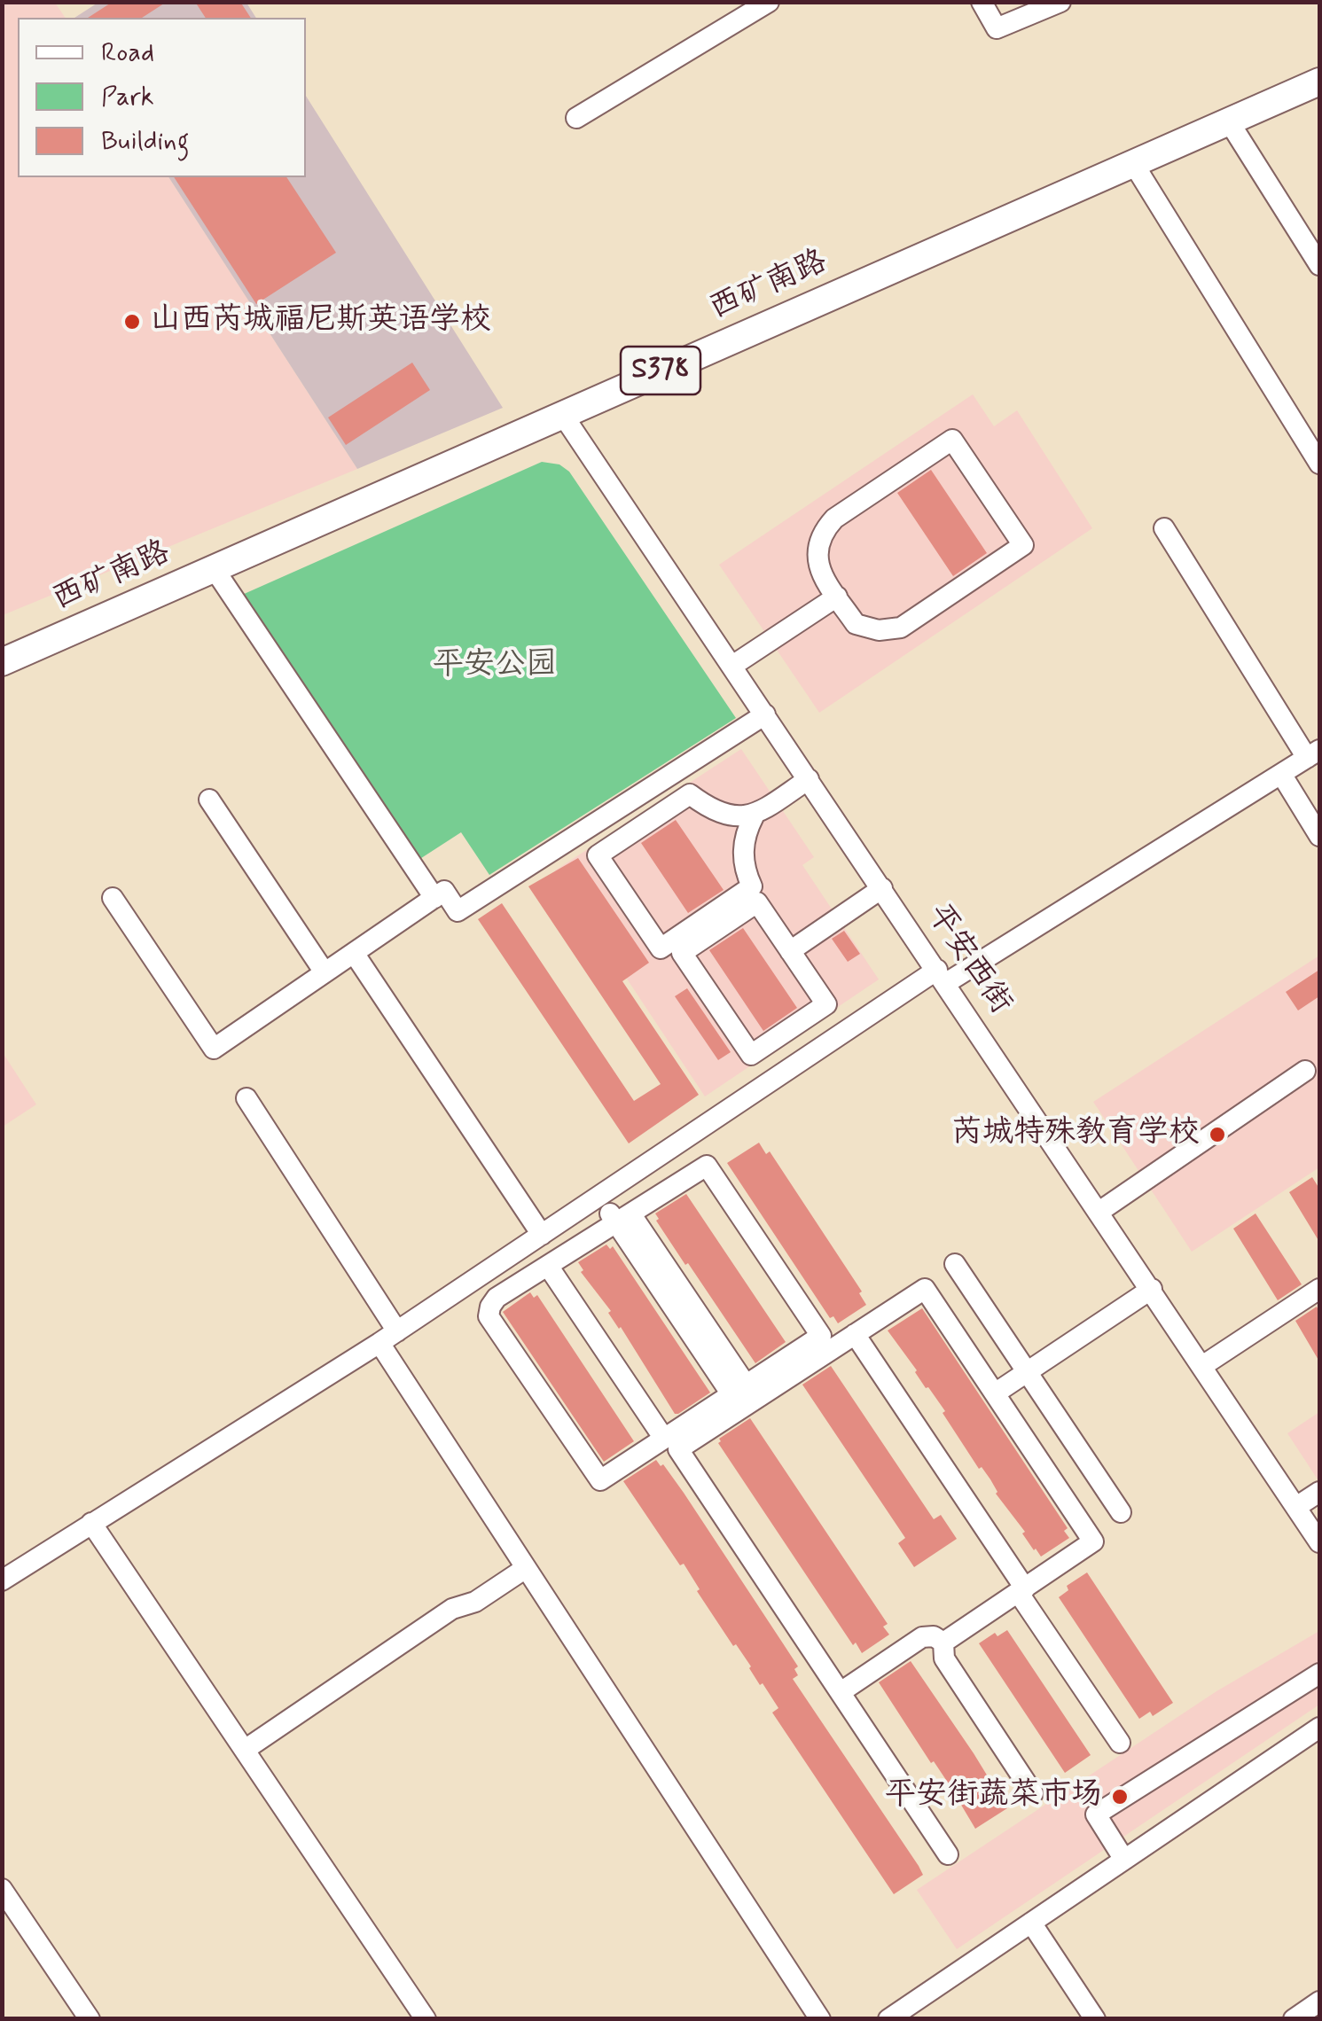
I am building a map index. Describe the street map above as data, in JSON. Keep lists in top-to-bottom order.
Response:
{
  "streets": {
    "main road": ["西矿南路", "S378"],
    "street": ["平安西街"]
  },
  "crossings": [
    ["西矿南路", "平安西街"]
  ],
  "parks": ["平安公园"],
  "places": ["山西芮城福尼斯英语学校", "芮城特殊教育学校", "平安街蔬菜市场"],
  "legend": ["Road", "Park", "Building"]
}
